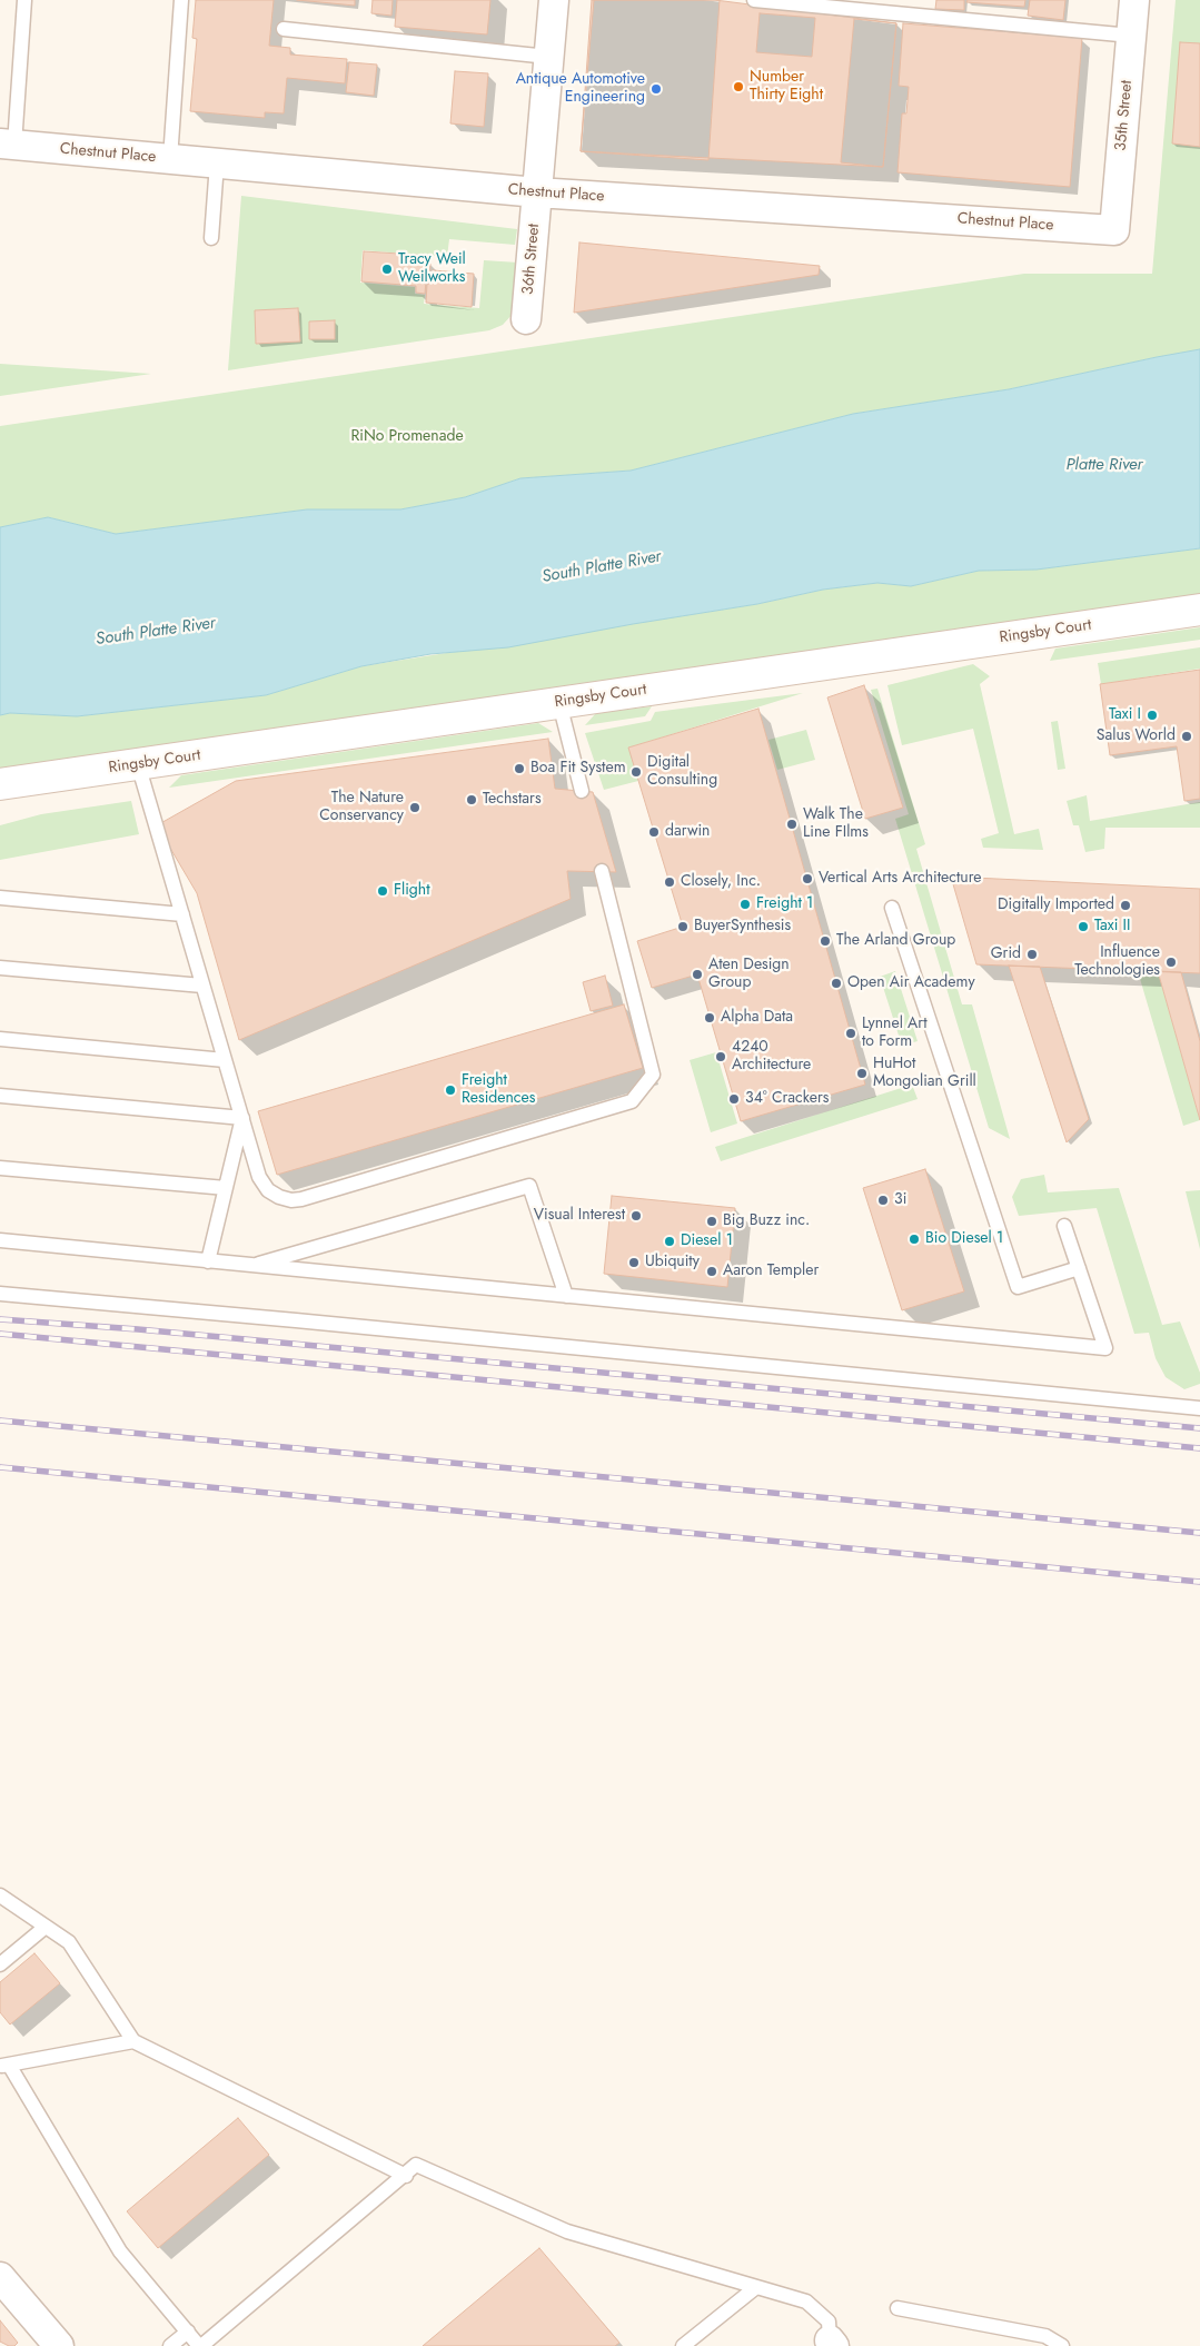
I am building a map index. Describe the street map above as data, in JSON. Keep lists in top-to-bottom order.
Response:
{
  "streets": {
    "street": [
      "35th Street",
      "Chestnut Place",
      "36th Street",
      "Ringsby Court"
    ]
  },
  "crossings": [
    ["35th Street", "Chestnut Place"],
    ["Chestnut Place", "36th Street"]
  ],
  "water": ["Platte River", "South Platte River"],
  "parks": ["RiNo Promenade"],
  "places": [
    "Number Thirty Eight",
    "Antique Automotive Engineering",
    "Tracy Weil Weilworks",
    "Taxi I",
    "Salus World",
    "Boa Fit System",
    "Digital Consulting",
    "Techstars",
    "The Nature Conservancy",
    "Walk The Line FIlms",
    "darwin",
    "Vertical Arts Architecture",
    "Closely, Inc.",
    "Flight",
    "Freight 1",
    "Digitally Imported",
    "BuyerSynthesis",
    "Taxi II",
    "The Arland Group",
    "Grid",
    "Influence Technologies",
    "Aten Design Group",
    "Open Air Academy",
    "Alpha Data",
    "Lynnel Art to Form",
    "4240 Architecture",
    "HuHot Mongolian Grill",
    "Freight Residences",
    "34° Crackers",
    "3i",
    "Visual Interest",
    "Big Buzz inc.",
    "Bio Diesel 1",
    "Diesel 1",
    "Ubiquity",
    "Aaron Templer"
  ]
}
